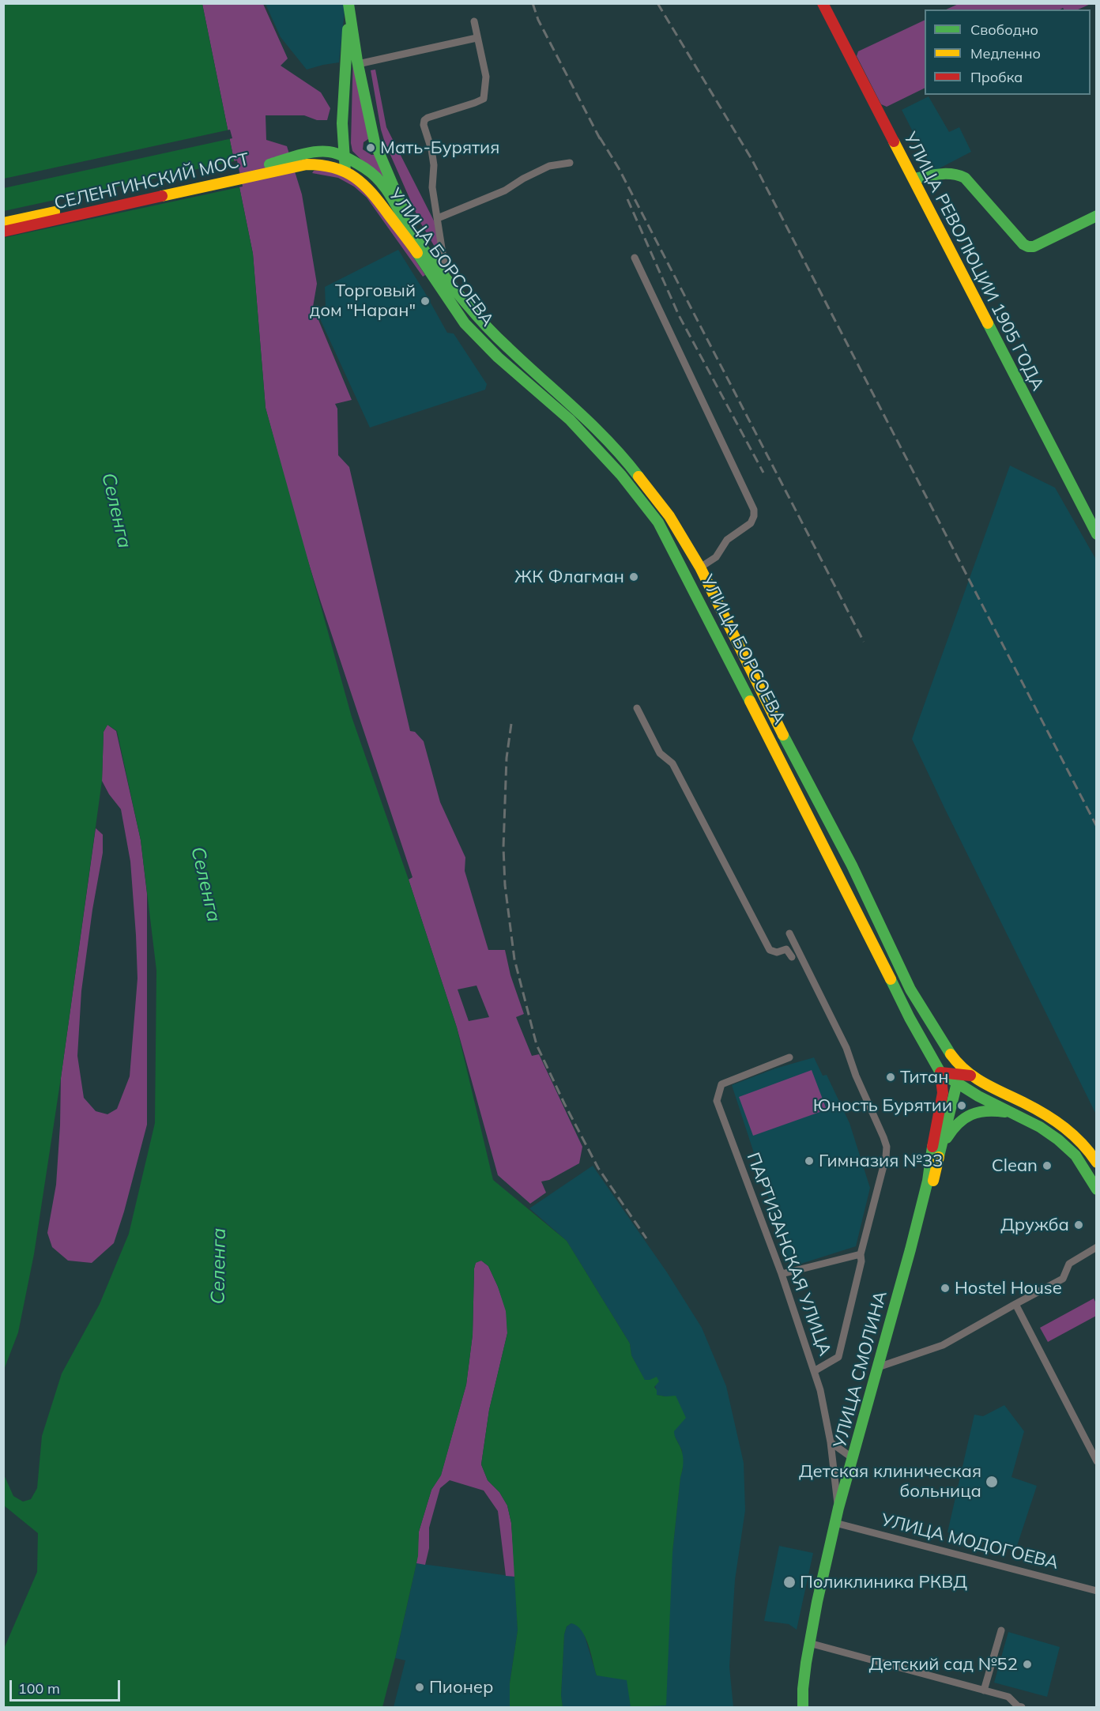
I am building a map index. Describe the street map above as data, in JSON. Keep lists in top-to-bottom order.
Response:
{
  "streets": {
    "main road": [
      "СЕЛЕНГИНСКИЙ МОСТ",
      "УЛИЦА БОРСОЕВА",
      "УЛИЦА РЕВОЛЮЦИИ 1905 ГОДА",
      "УЛИЦА СМОЛИНА"
    ],
    "street": ["ПАРТИЗАНСКАЯ УЛИЦА", "УЛИЦА МОДОГОЕВА"]
  },
  "crossings": [
    ["СЕЛЕНГИНСКИЙ МОСТ", "УЛИЦА БОРСОЕВА"],
    ["УЛИЦА БОРСОЕВА", "УЛИЦА СМОЛИНА"],
    ["ПАРТИЗАНСКАЯ УЛИЦА", "УЛИЦА СМОЛИНА"],
    ["УЛИЦА СМОЛИНА", "УЛИЦА МОДОГОЕВА"]
  ],
  "water": ["Селенга"],
  "places": [
    "Мать-Бурятия",
    "Торговый дом \"Наран\"",
    "ЖК Флагман",
    "Титан",
    "Юность Бурятии",
    "Гимназия №33",
    "Clean",
    "Дружба",
    "Hostel House",
    "Детская клиническая больница",
    "Поликлиника РКВД",
    "Детский сад №52",
    "Пионер"
  ],
  "legend": ["Свободно", "Медленно", "Пробка"],
  "scale_bar": "100 m"
}
